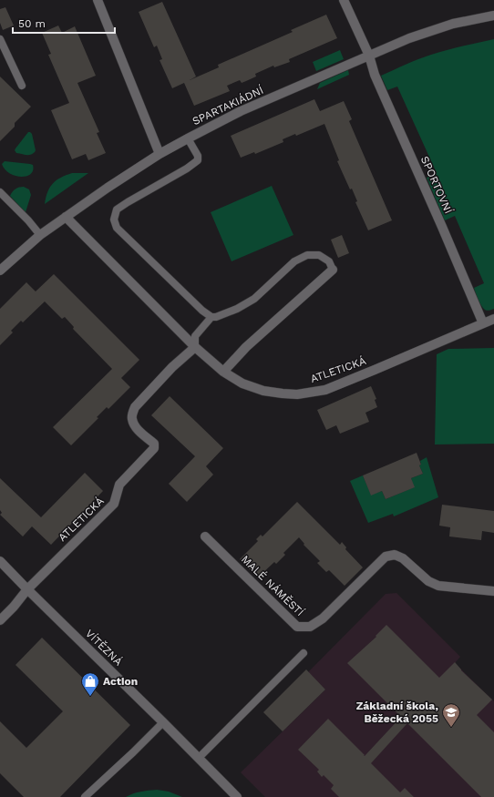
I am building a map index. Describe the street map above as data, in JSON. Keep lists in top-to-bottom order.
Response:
{
  "streets": {
    "street": [
      "SPARTAKIÁDNÍ",
      "SPORTOVNÍ",
      "ATLETICKÁ",
      "MALÉ NÁMĚSTÍ",
      "VÍTĚZNÁ"
    ]
  },
  "crossings": [
    ["SPARTAKIÁDNÍ", "SPORTOVNÍ"],
    ["SPARTAKIÁDNÍ", "ATLETICKÁ"],
    ["SPORTOVNÍ", "ATLETICKÁ"],
    ["ATLETICKÁ", "VÍTĚZNÁ"]
  ],
  "places": {
    "shop": ["Action"],
    "school or university": ["Základní škola, Běžecká 2055"]
  },
  "scale_bar": "50 m"
}
